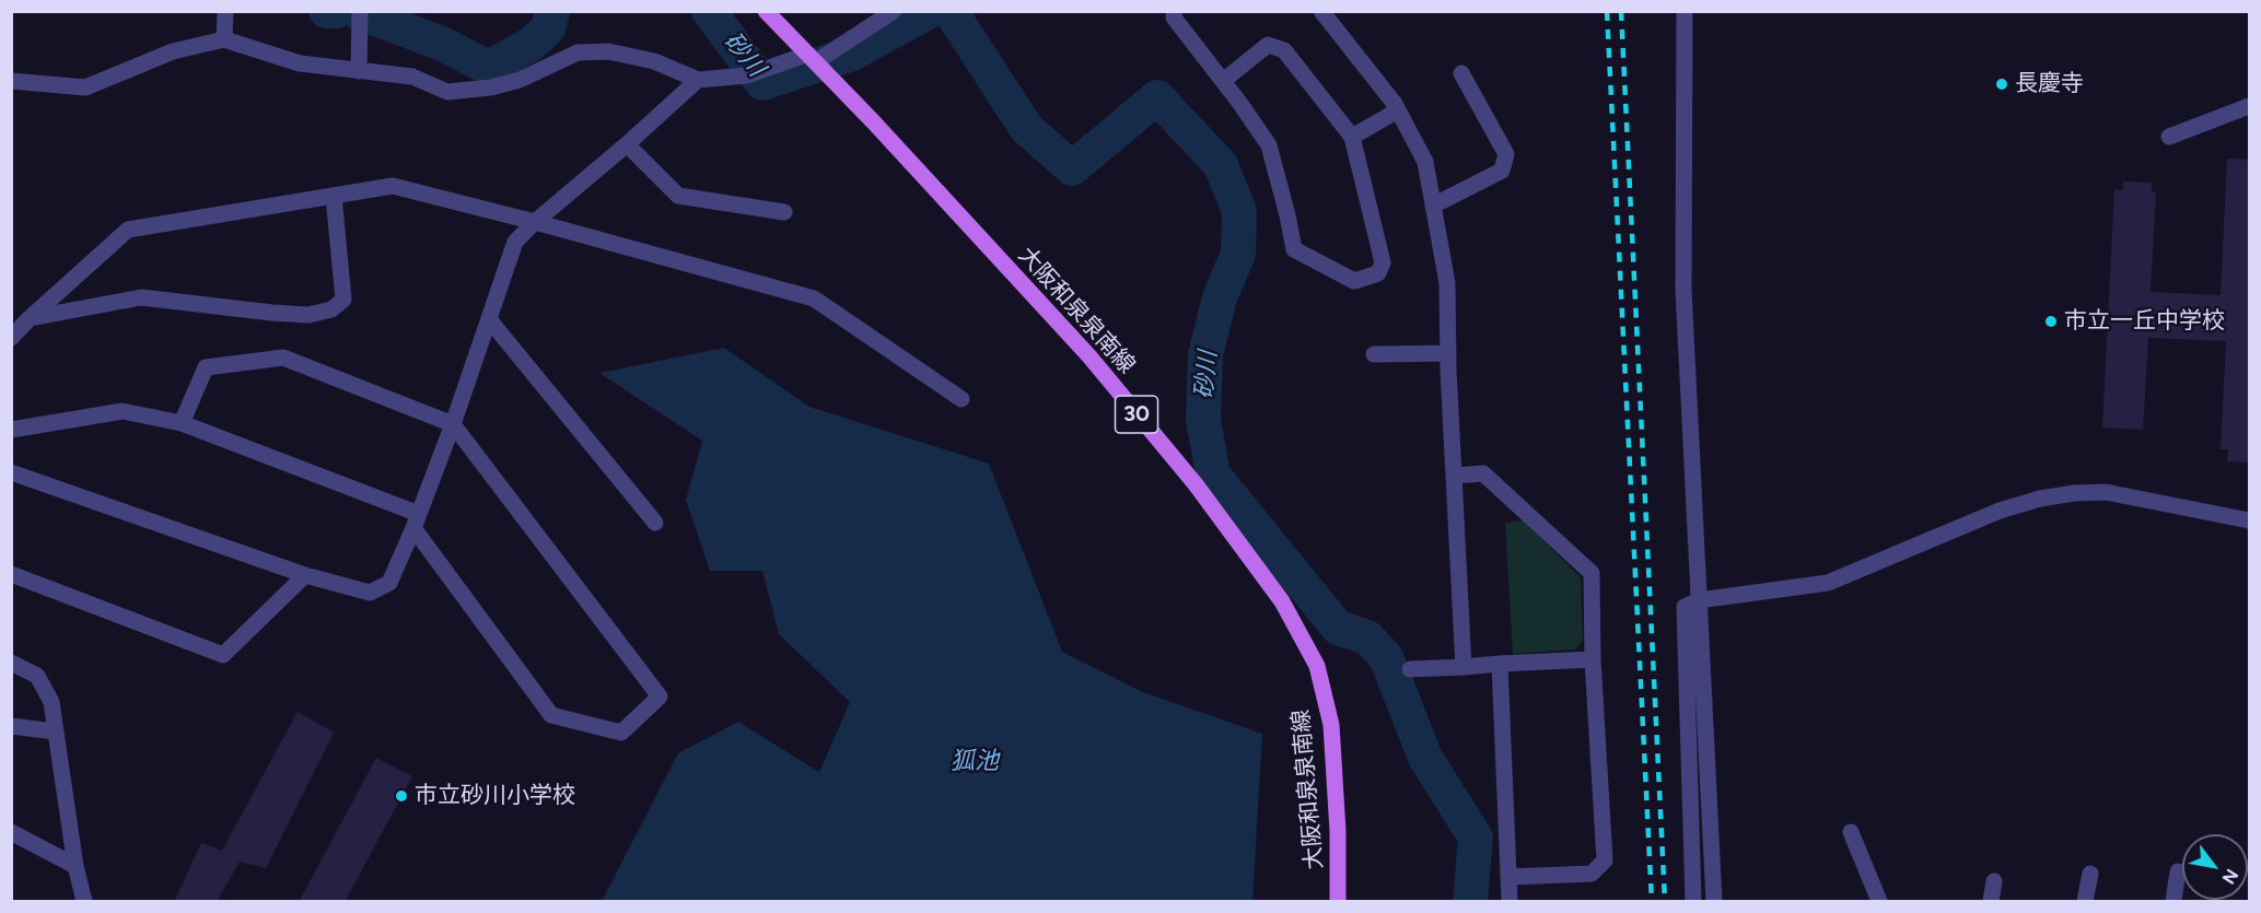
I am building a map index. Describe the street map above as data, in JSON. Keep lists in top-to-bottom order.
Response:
{
  "streets": {
    "main road": ["大阪和泉泉南線", "30"]
  },
  "water": ["砂川", "狐池"],
  "places": ["長慶寺", "市立一丘中学校", "市立砂川小学校"],
  "north": "bottom right"
}
